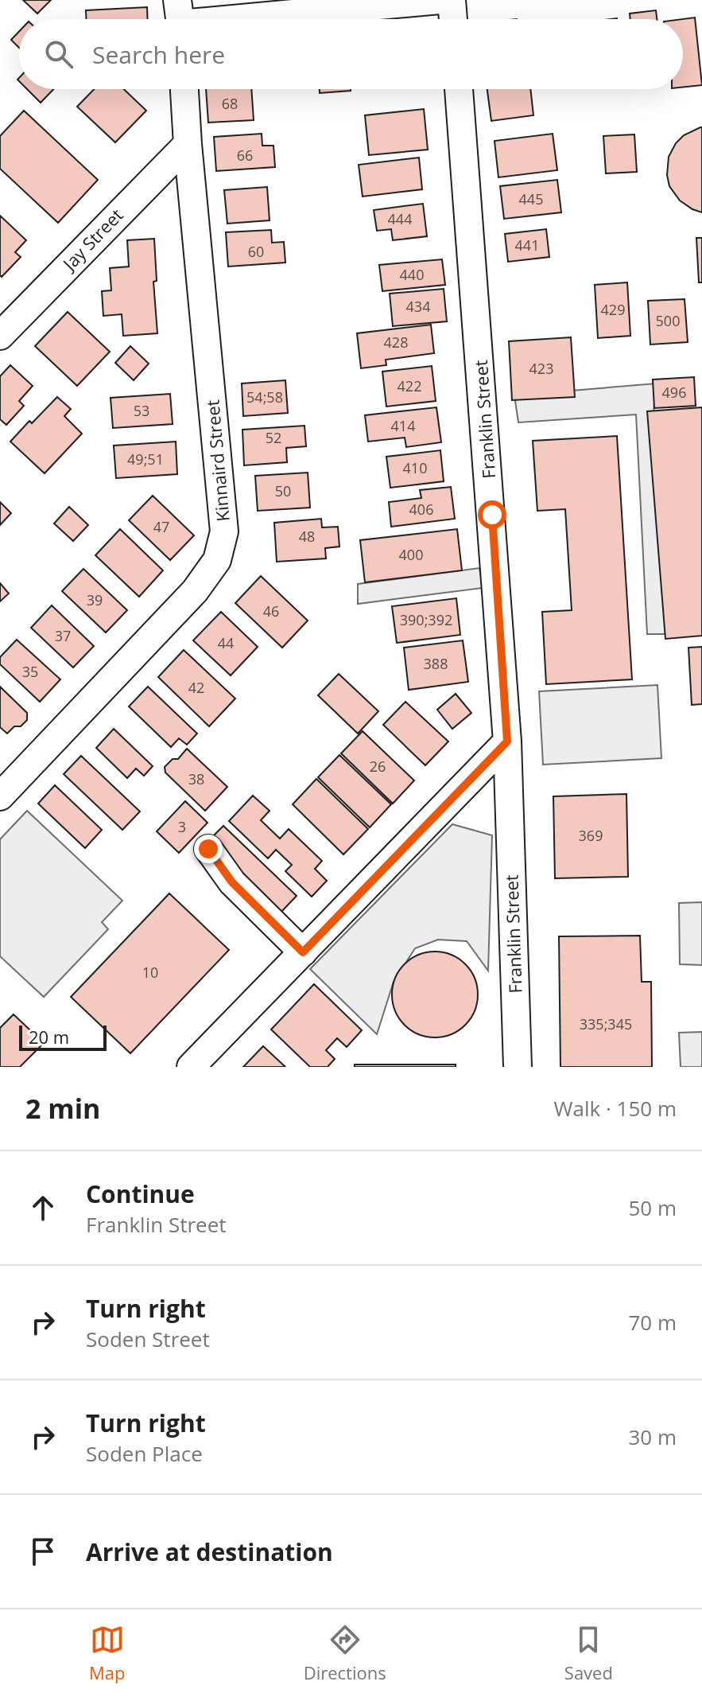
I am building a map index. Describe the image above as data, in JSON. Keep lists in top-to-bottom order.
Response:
{
  "streets": {
    "street": ["Jay Street", "Franklin Street", "Kinnaird Street"]
  },
  "crossings": [
    ["Jay Street", "Kinnaird Street"]
  ],
  "house_numbers": [
    "68",
    "66",
    "445",
    "444",
    "441",
    "60",
    "440",
    "434",
    "429",
    "500",
    "428",
    "423",
    "422",
    "496",
    "54;58",
    "53",
    "414",
    "52",
    "49;51",
    "410",
    "50",
    "406",
    "47",
    "48",
    "400",
    "39",
    "46",
    "390;392",
    "37",
    "44",
    "388",
    "35",
    "42",
    "26",
    "38",
    "3",
    "369",
    "10",
    "335;345"
  ],
  "scale_bar": "20 m",
  "page": {
    "search": "Search here",
    "scale": "20 m",
    "heading": ["2 min", "Walk · 150 m"],
    "list": [
      ["Continue", "Franklin Street", "50 m"],
      ["Turn right", "Soden Street", "70 m"],
      ["Turn right", "Soden Place", "30 m"],
      "Arrive at destination"
    ],
    "nav": ["Map", "Directions", "Saved"]
  }
}
